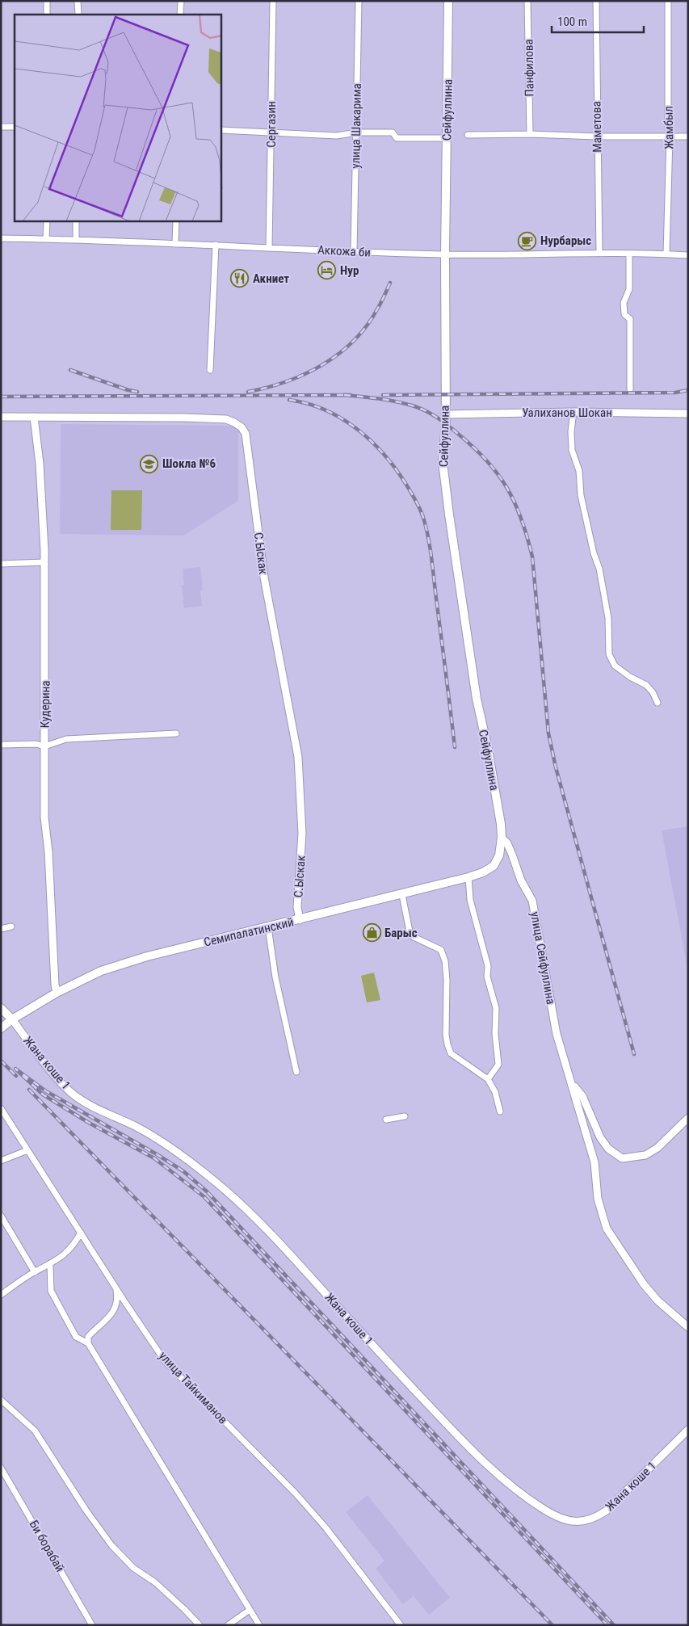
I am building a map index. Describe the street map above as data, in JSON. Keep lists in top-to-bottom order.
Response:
{
  "streets": {
    "main road": ["Сейфуллина", "Семипалатинский"],
    "street": [
      "Панфилова",
      "Сергазин",
      "улица Шакарима",
      "Маметова",
      "Жамбыл",
      "Аккожа би",
      "Уалиханов Шокан",
      "С.Ыскак",
      "Кудерина",
      "улица Сейфуллина",
      "Жана коше 1",
      "улица Тайкиманов",
      "Би борабай"
    ]
  },
  "crossings": [
    ["Сейфуллина", "Аккожа би"],
    ["Сейфуллина", "Уалиханов Шокан"],
    ["Сейфуллина", "Семипалатинский"],
    ["Сейфуллина", "улица Сейфуллина"],
    ["Сергазин", "Аккожа би"],
    ["улица Шакарима", "Аккожа би"],
    ["Маметова", "Аккожа би"],
    ["Жамбыл", "Аккожа би"],
    ["С.Ыскак", "Кудерина"],
    ["С.Ыскак", "Семипалатинский"],
    ["Кудерина", "Семипалатинский"],
    ["Семипалатинский", "Жана коше 1"]
  ],
  "places": {
    "cafe": ["Нурбарыс"],
    "hotel": ["Нур"],
    "restaurant": ["Акниет"],
    "school or university": ["Шокла №6"],
    "shop": ["Барыс"]
  },
  "scale_bar": "100 m"
}
